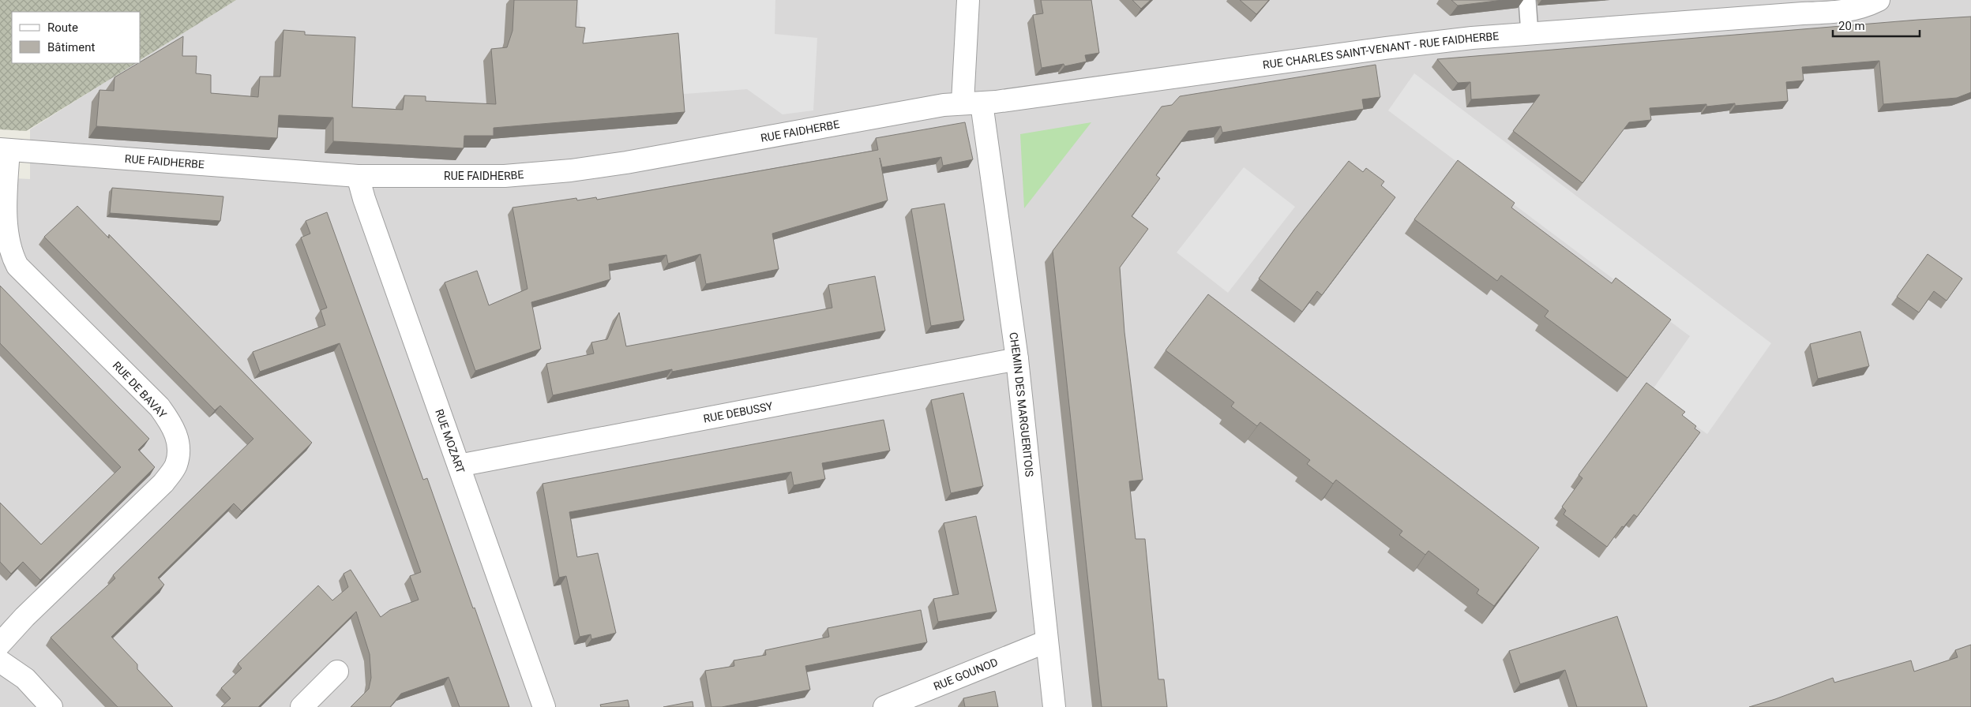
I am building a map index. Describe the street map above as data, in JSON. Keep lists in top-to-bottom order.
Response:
{
  "streets": {
    "street": [
      "RUE CHARLES SAINT-VENANT - RUE FAIDHERBE",
      "RUE FAIDHERBE",
      "RUE DE BAVAY",
      "CHEMIN DES MARGUERITOIS",
      "RUE DEBUSSY",
      "RUE MOZART",
      "RUE GOUNOD"
    ]
  },
  "crossings": [
    ["RUE CHARLES SAINT-VENANT - RUE FAIDHERBE", "RUE FAIDHERBE"],
    ["RUE CHARLES SAINT-VENANT - RUE FAIDHERBE", "CHEMIN DES MARGUERITOIS"],
    ["RUE FAIDHERBE", "RUE DE BAVAY"],
    ["RUE FAIDHERBE", "CHEMIN DES MARGUERITOIS"],
    ["RUE FAIDHERBE", "RUE MOZART"],
    ["CHEMIN DES MARGUERITOIS", "RUE DEBUSSY"],
    ["CHEMIN DES MARGUERITOIS", "RUE GOUNOD"],
    ["RUE DEBUSSY", "RUE MOZART"]
  ],
  "legend": ["Route", "Bâtiment"],
  "scale_bar": "20 m"
}
